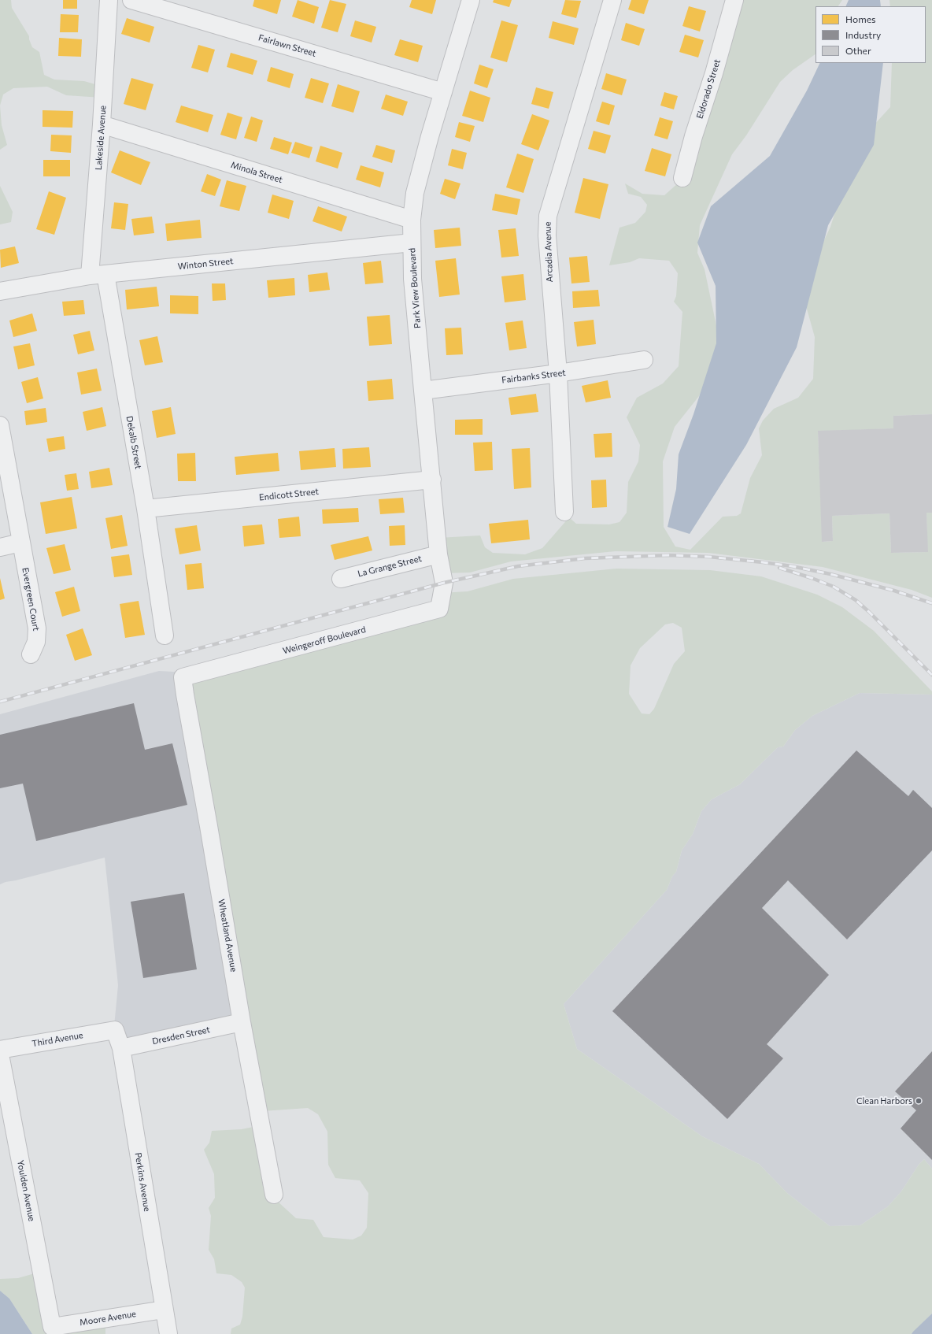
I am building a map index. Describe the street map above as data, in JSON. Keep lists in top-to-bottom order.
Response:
{
  "streets": {
    "street": [
      "Fairlawn Street",
      "Eldorado Street",
      "Lakeside Avenue",
      "Minola Street",
      "Arcadia Avenue",
      "Winton Street",
      "Park View Boulevard",
      "Fairbanks Street",
      "Dekalb Street",
      "Endicott Street",
      "La Grange Street",
      "Evergreen Court",
      "Weingeroff Boulevard",
      "Wheatland Avenue",
      "Dresden Street",
      "Third Avenue",
      "Perkins Avenue",
      "Youlden Avenue",
      "Moore Avenue"
    ]
  },
  "crossings": [
    ["Fairlawn Street", "Park View Boulevard"],
    ["Lakeside Avenue", "Minola Street"],
    ["Lakeside Avenue", "Winton Street"],
    ["Lakeside Avenue", "Dekalb Street"],
    ["Minola Street", "Park View Boulevard"],
    ["Arcadia Avenue", "Fairbanks Street"],
    ["Winton Street", "Park View Boulevard"],
    ["Winton Street", "Dekalb Street"],
    ["Park View Boulevard", "Fairbanks Street"],
    ["Park View Boulevard", "Endicott Street"],
    ["Park View Boulevard", "La Grange Street"],
    ["Park View Boulevard", "Weingeroff Boulevard"],
    ["Dekalb Street", "Endicott Street"],
    ["Weingeroff Boulevard", "Wheatland Avenue"],
    ["Wheatland Avenue", "Dresden Street"],
    ["Dresden Street", "Perkins Avenue"],
    ["Third Avenue", "Perkins Avenue"],
    ["Perkins Avenue", "Moore Avenue"],
    ["Youlden Avenue", "Moore Avenue"]
  ],
  "places": ["Clean Harbors"],
  "legend": ["Homes", "Industry", "Other"]
}
